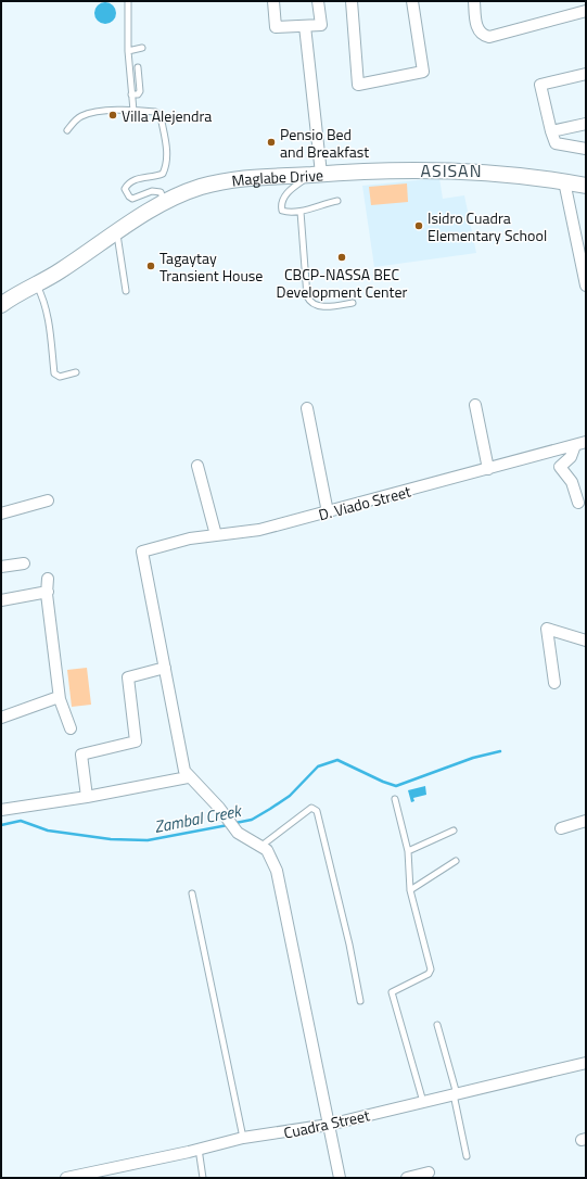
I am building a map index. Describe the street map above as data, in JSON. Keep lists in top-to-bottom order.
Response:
{
  "streets": {
    "main road": ["Maglabe Drive"],
    "street": ["D. Viado Street", "Cuadra Street"]
  },
  "districts": ["ASISAN"],
  "water": ["Zambal Creek"],
  "places": [
    "Villa Alejendra",
    "Pensio Bed and Breakfast",
    "Isidro Cuadra Elementary School",
    "CBCP-NASSA BEC Development Center",
    "Tagaytay Transient House"
  ]
}
